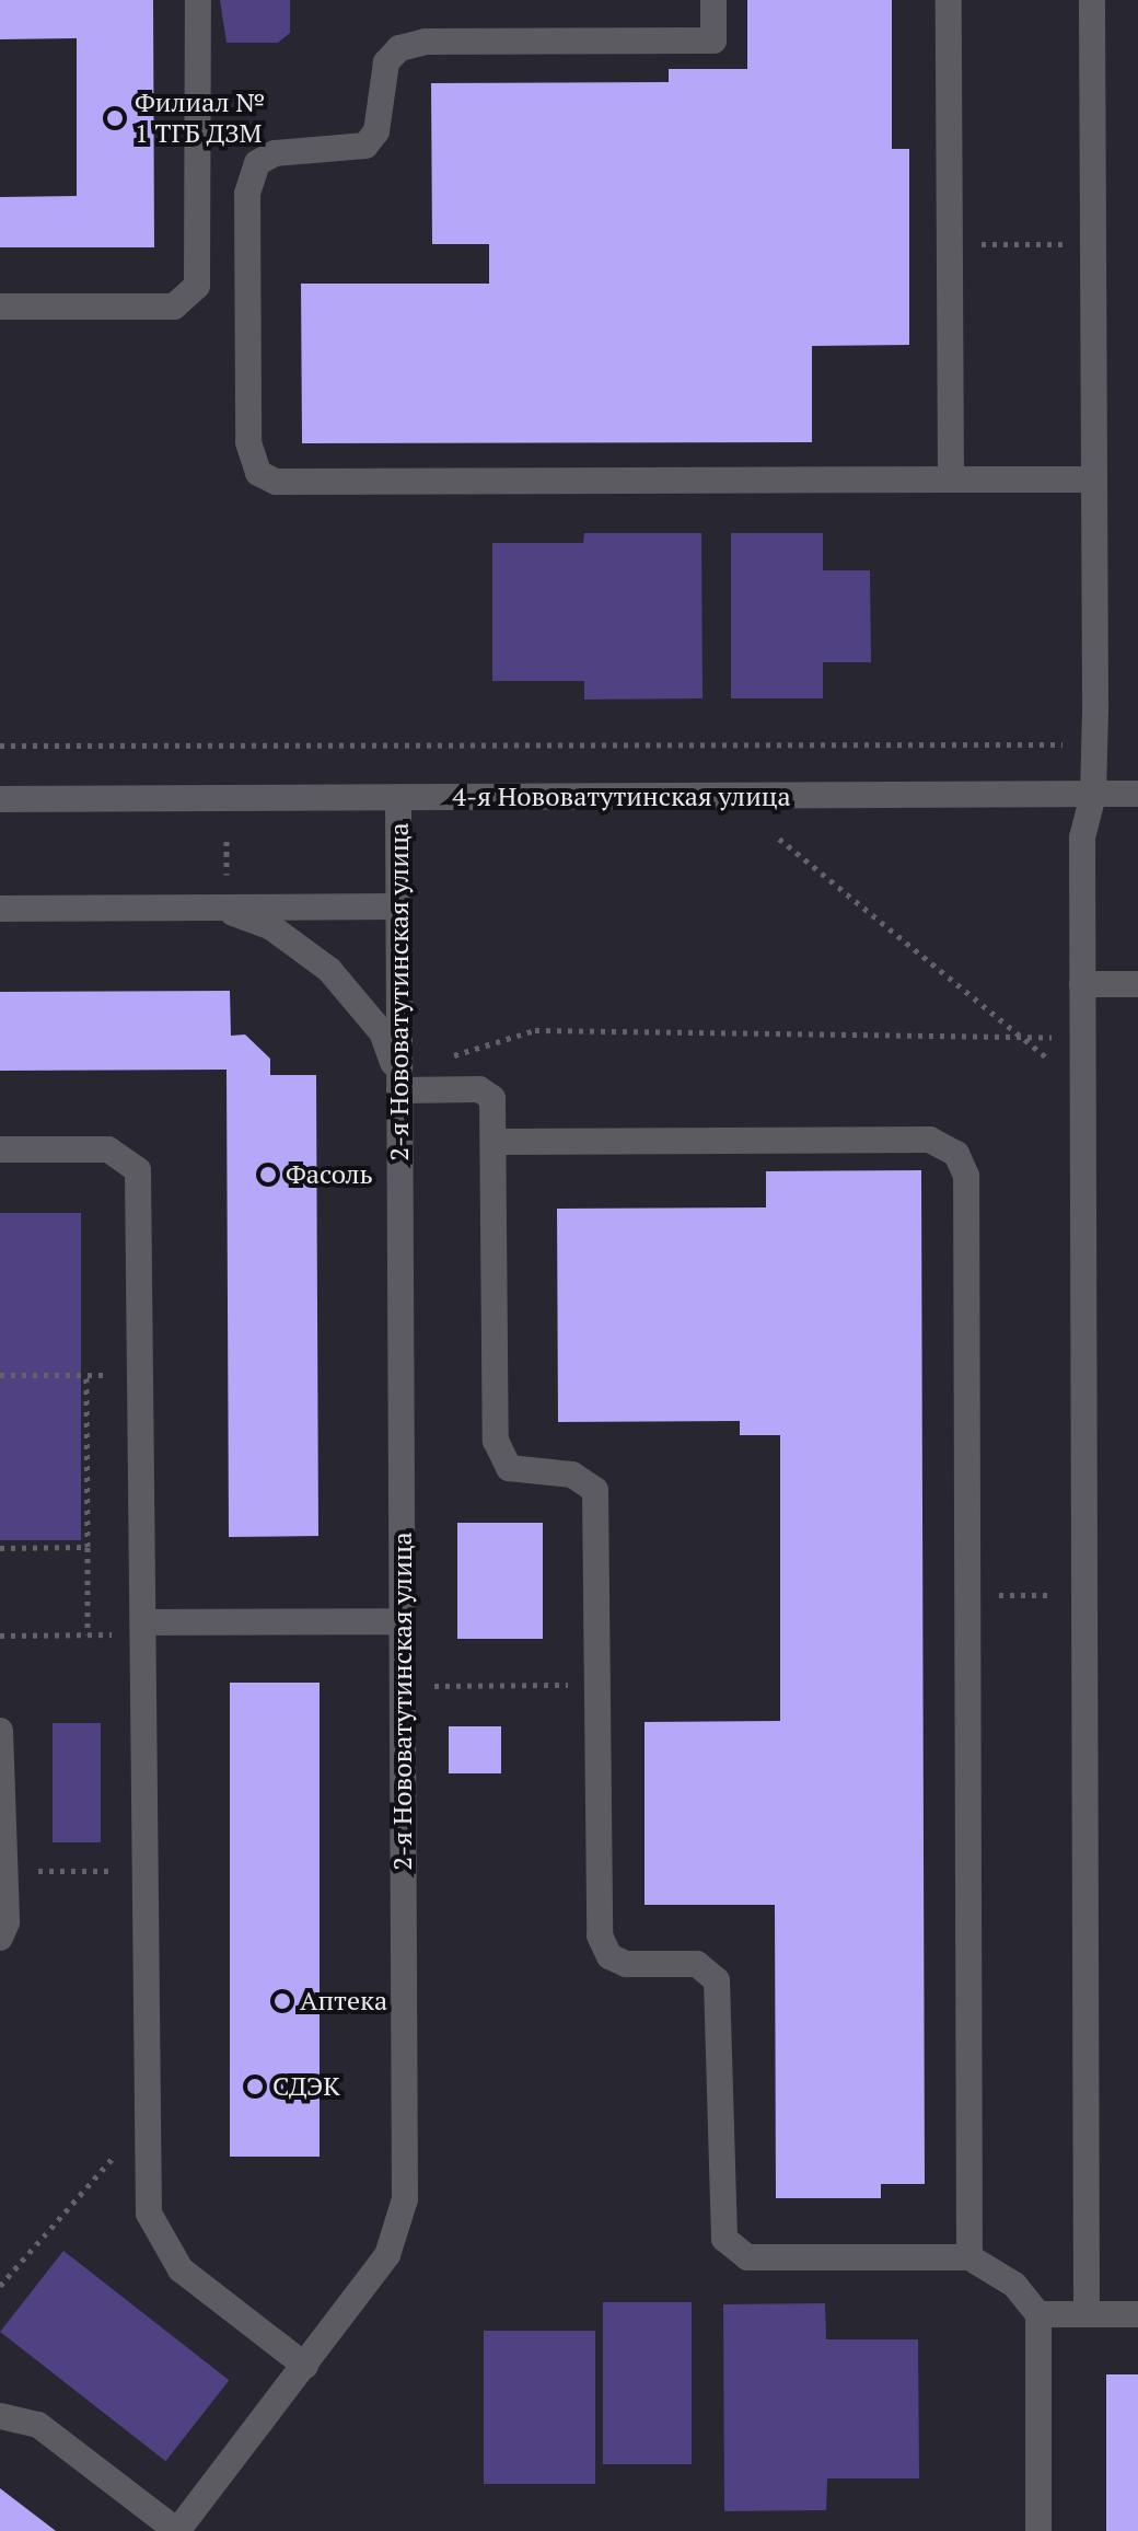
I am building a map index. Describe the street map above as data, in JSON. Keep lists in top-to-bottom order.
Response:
{
  "streets": {
    "street": ["4-я Нововатутинская улица", "2-я Нововатутинская улица"]
  },
  "crossings": [
    ["4-я Нововатутинская улица", "2-я Нововатутинская улица"]
  ],
  "places": [
    "Филиал № 1 ТГБ ДЗМ",
    "Фасоль",
    "Аптека",
    "СДЭК"
  ]
}
